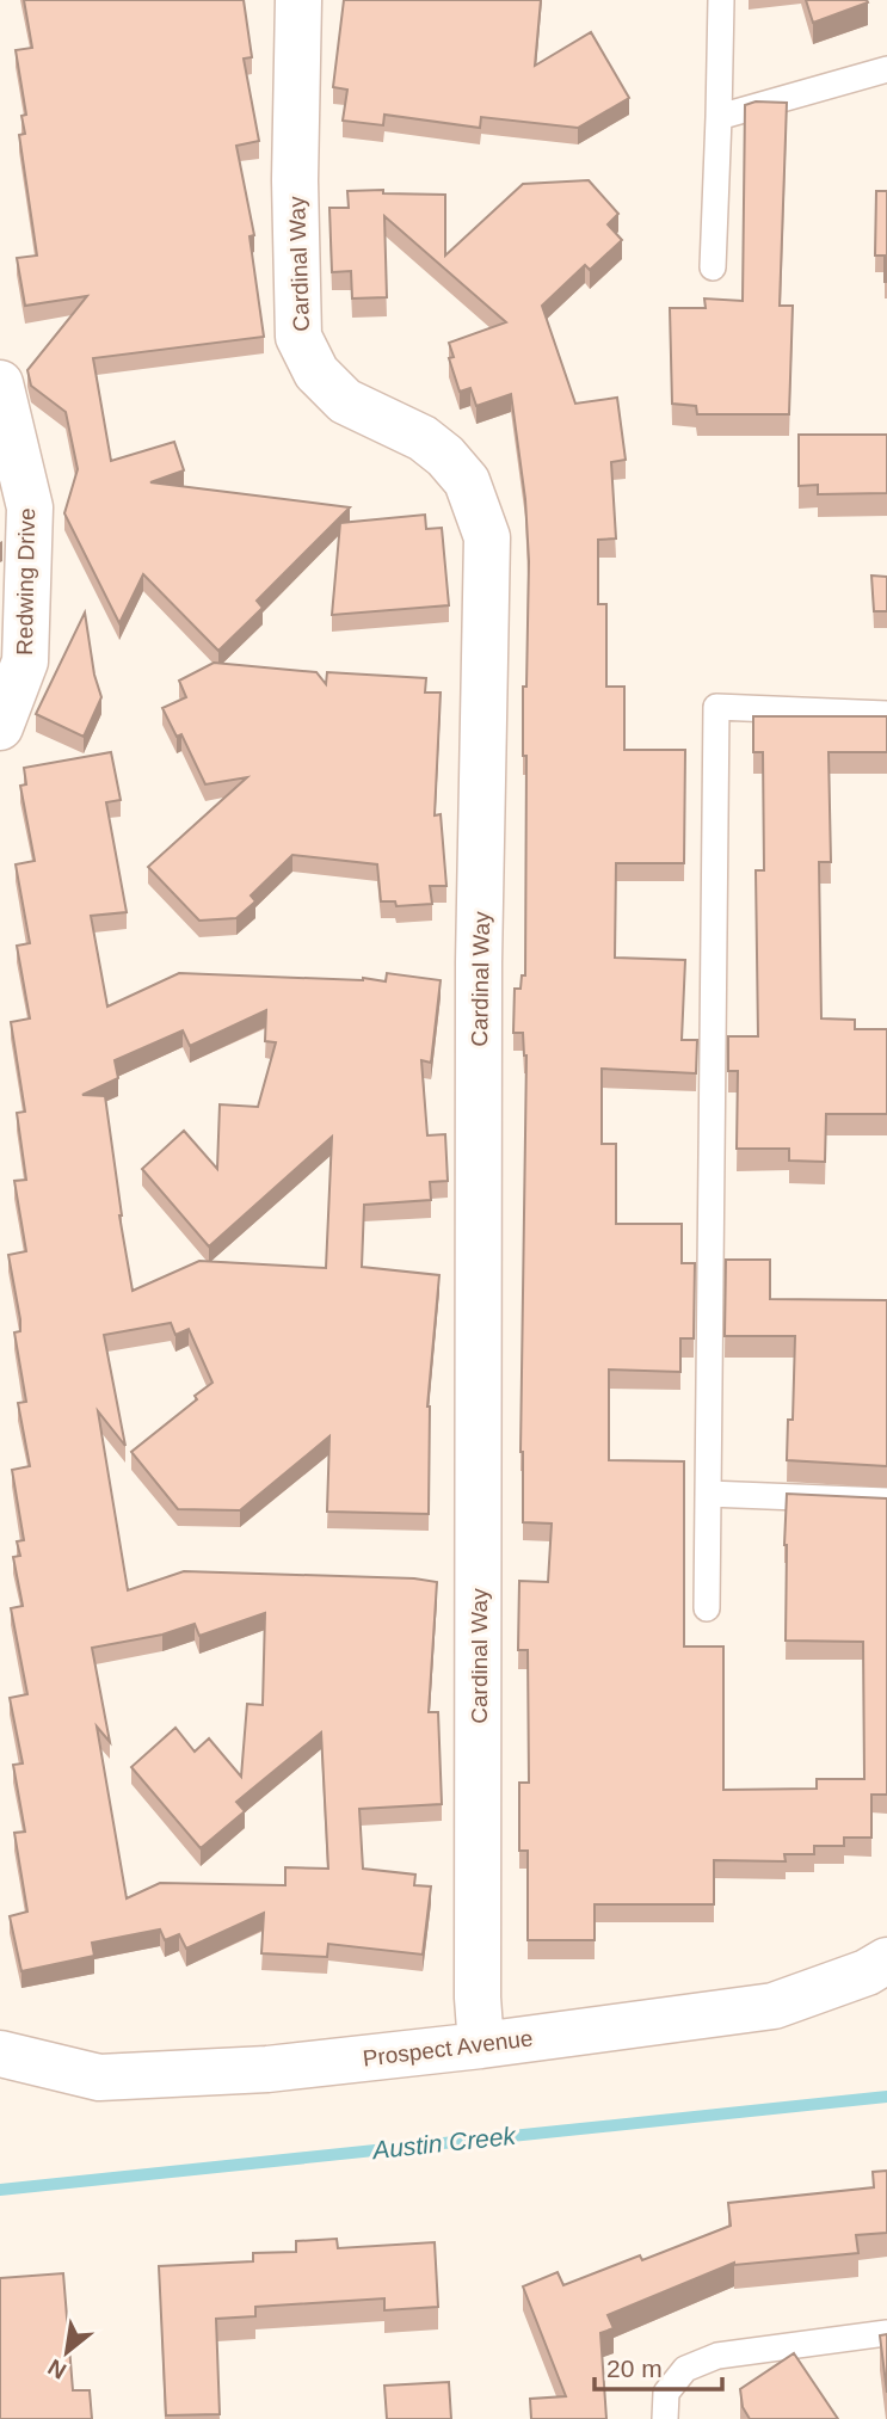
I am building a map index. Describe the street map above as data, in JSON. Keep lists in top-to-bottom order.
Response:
{
  "streets": {
    "street": ["Cardinal Way", "Redwing Drive", "Prospect Avenue"]
  },
  "crossings": [
    ["Cardinal Way", "Prospect Avenue"]
  ],
  "water": ["Austin Creek"],
  "scale_bar": "20 m",
  "north": "bottom left"
}
